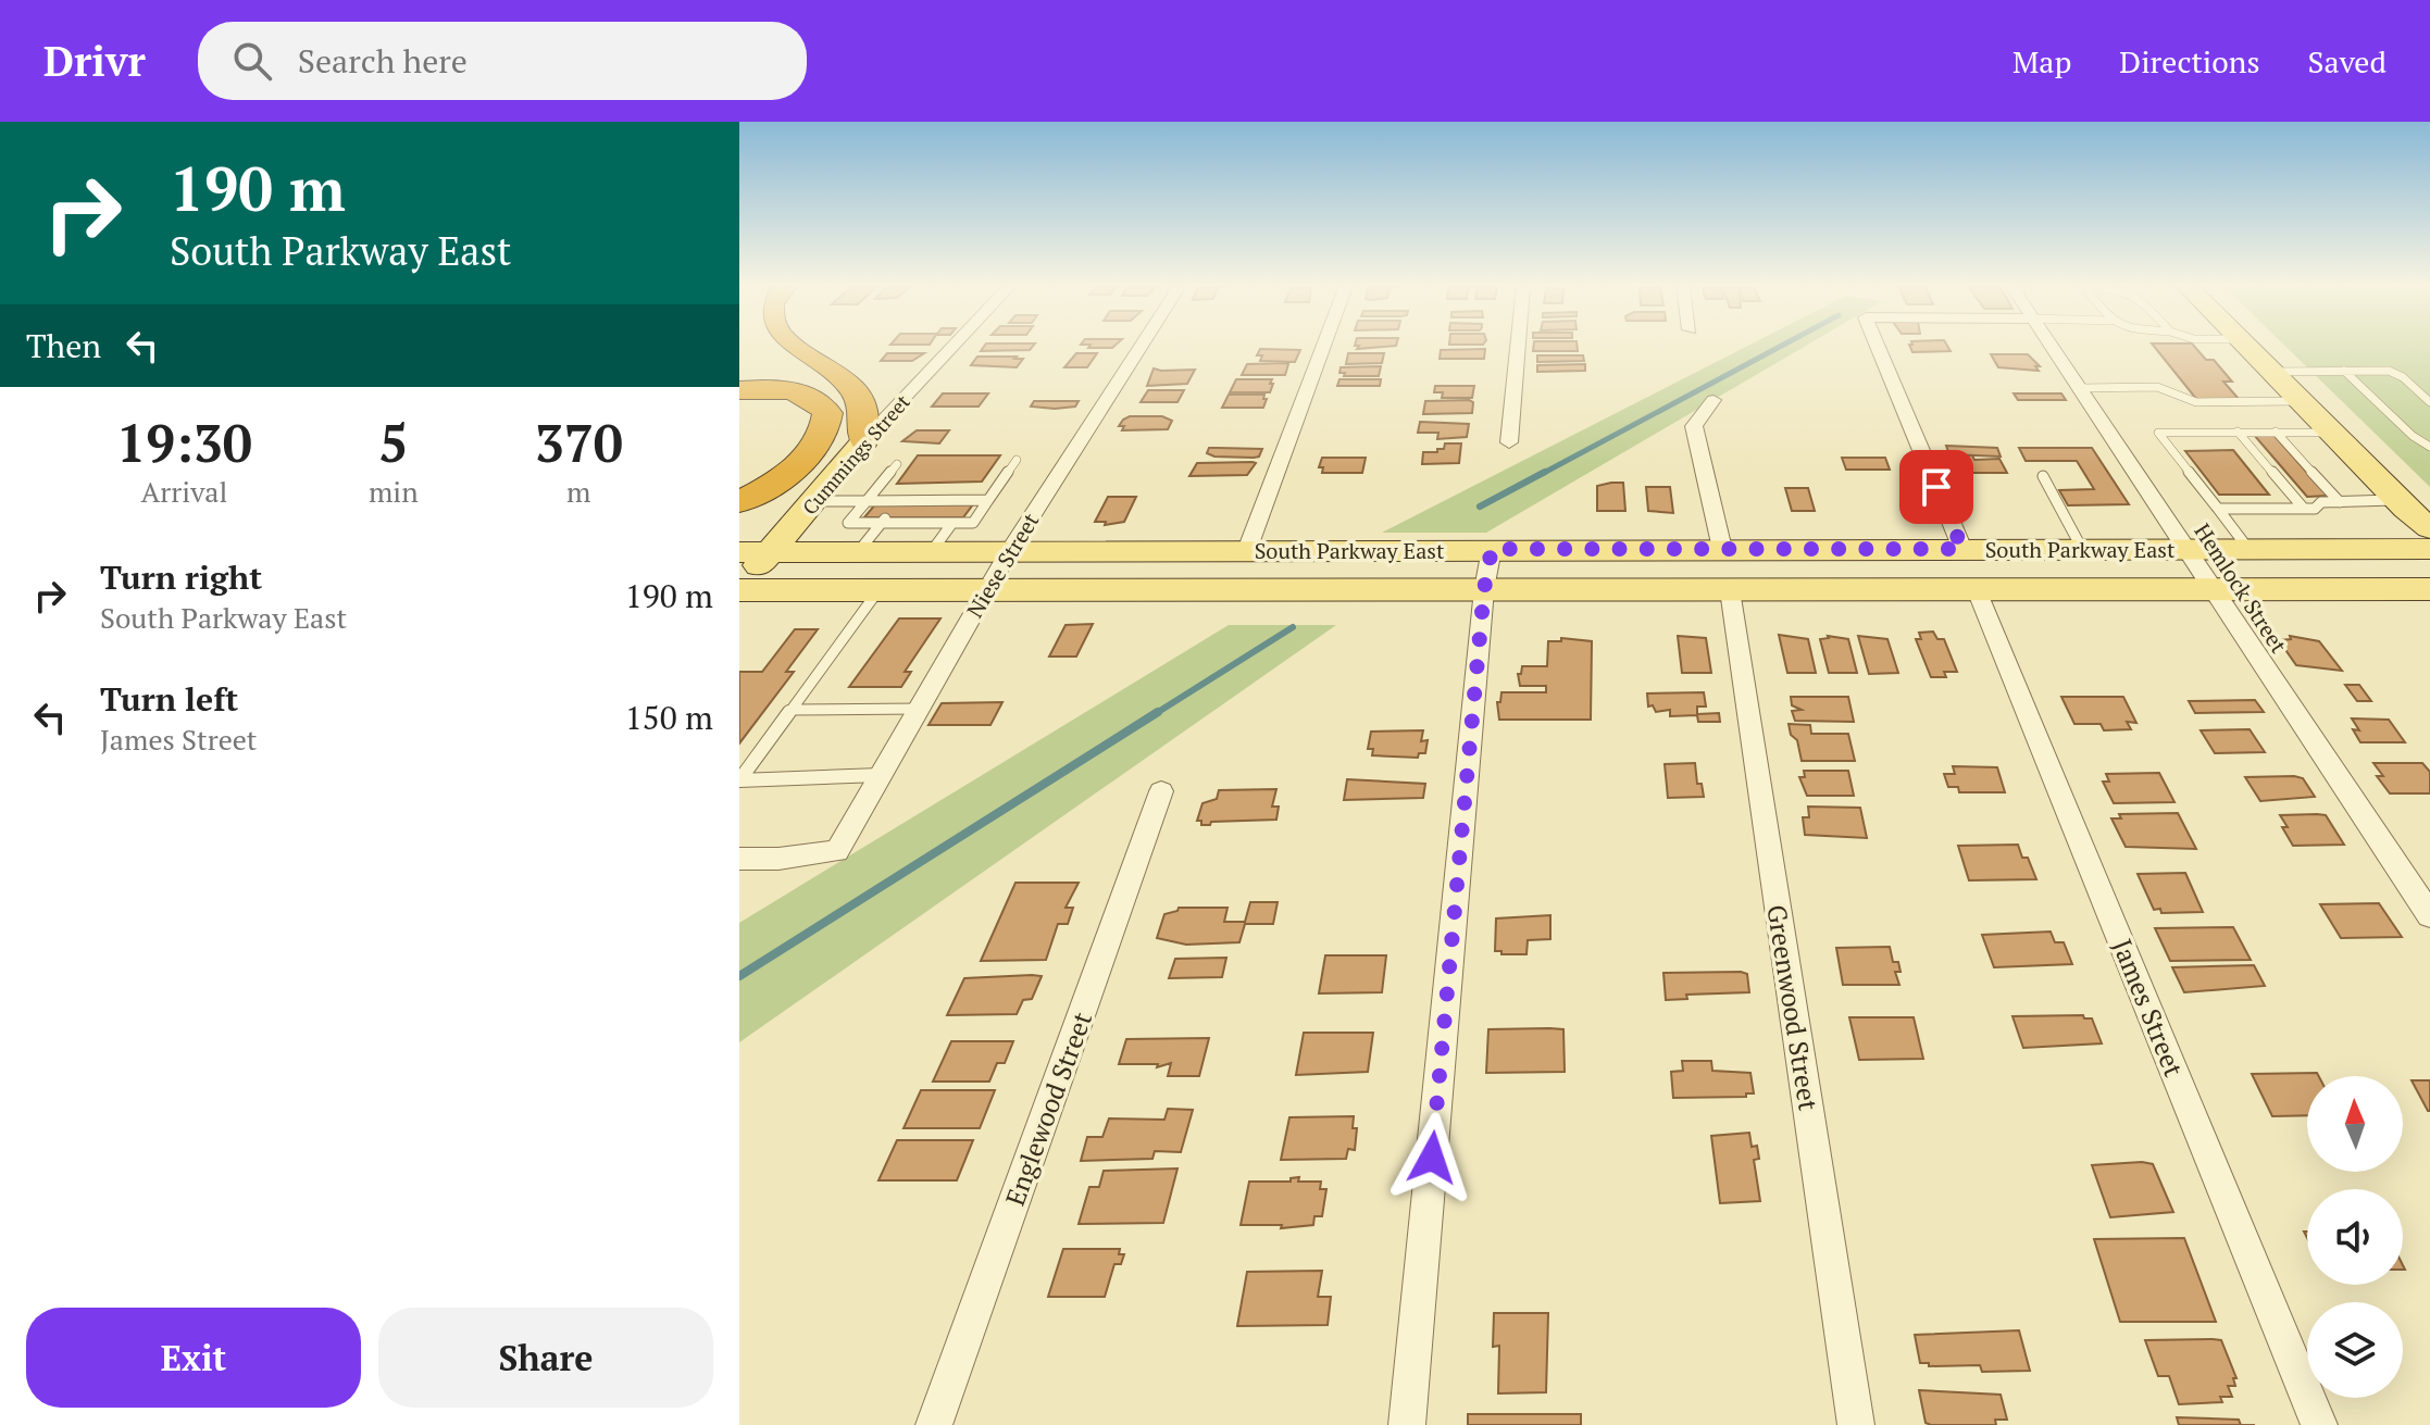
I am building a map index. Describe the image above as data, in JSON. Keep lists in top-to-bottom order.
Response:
{
  "streets": {
    "main road": ["Cummings Street", "South Parkway East"],
    "street": [
      "Niese Street",
      "Hemlock Street",
      "Greenwood Street",
      "James Street",
      "Englewood Street"
    ]
  },
  "crossings": [
    ["Cummings Street", "South Parkway East"],
    ["South Parkway East", "Niese Street"],
    ["South Parkway East", "Hemlock Street"],
    ["South Parkway East", "Greenwood Street"],
    ["South Parkway East", "James Street"]
  ],
  "north": "top",
  "page": {
    "header": "Drivr",
    "search": "Search here",
    "nav": ["Map", "Directions", "Saved"],
    "turn": ["190 m", "South Parkway East"],
    "then": "Then",
    "eta": [
      "19:30",
      "Arrival",
      "5",
      "min",
      "370",
      "m"
    ],
    "list": [
      {
        "name": "Turn right",
        "note": "South Parkway East",
        "value": "190 m"
      },
      {
        "name": "Turn left",
        "note": "James Street",
        "value": "150 m"
      }
    ],
    "buttons": ["Exit", "Share"]
  }
}
